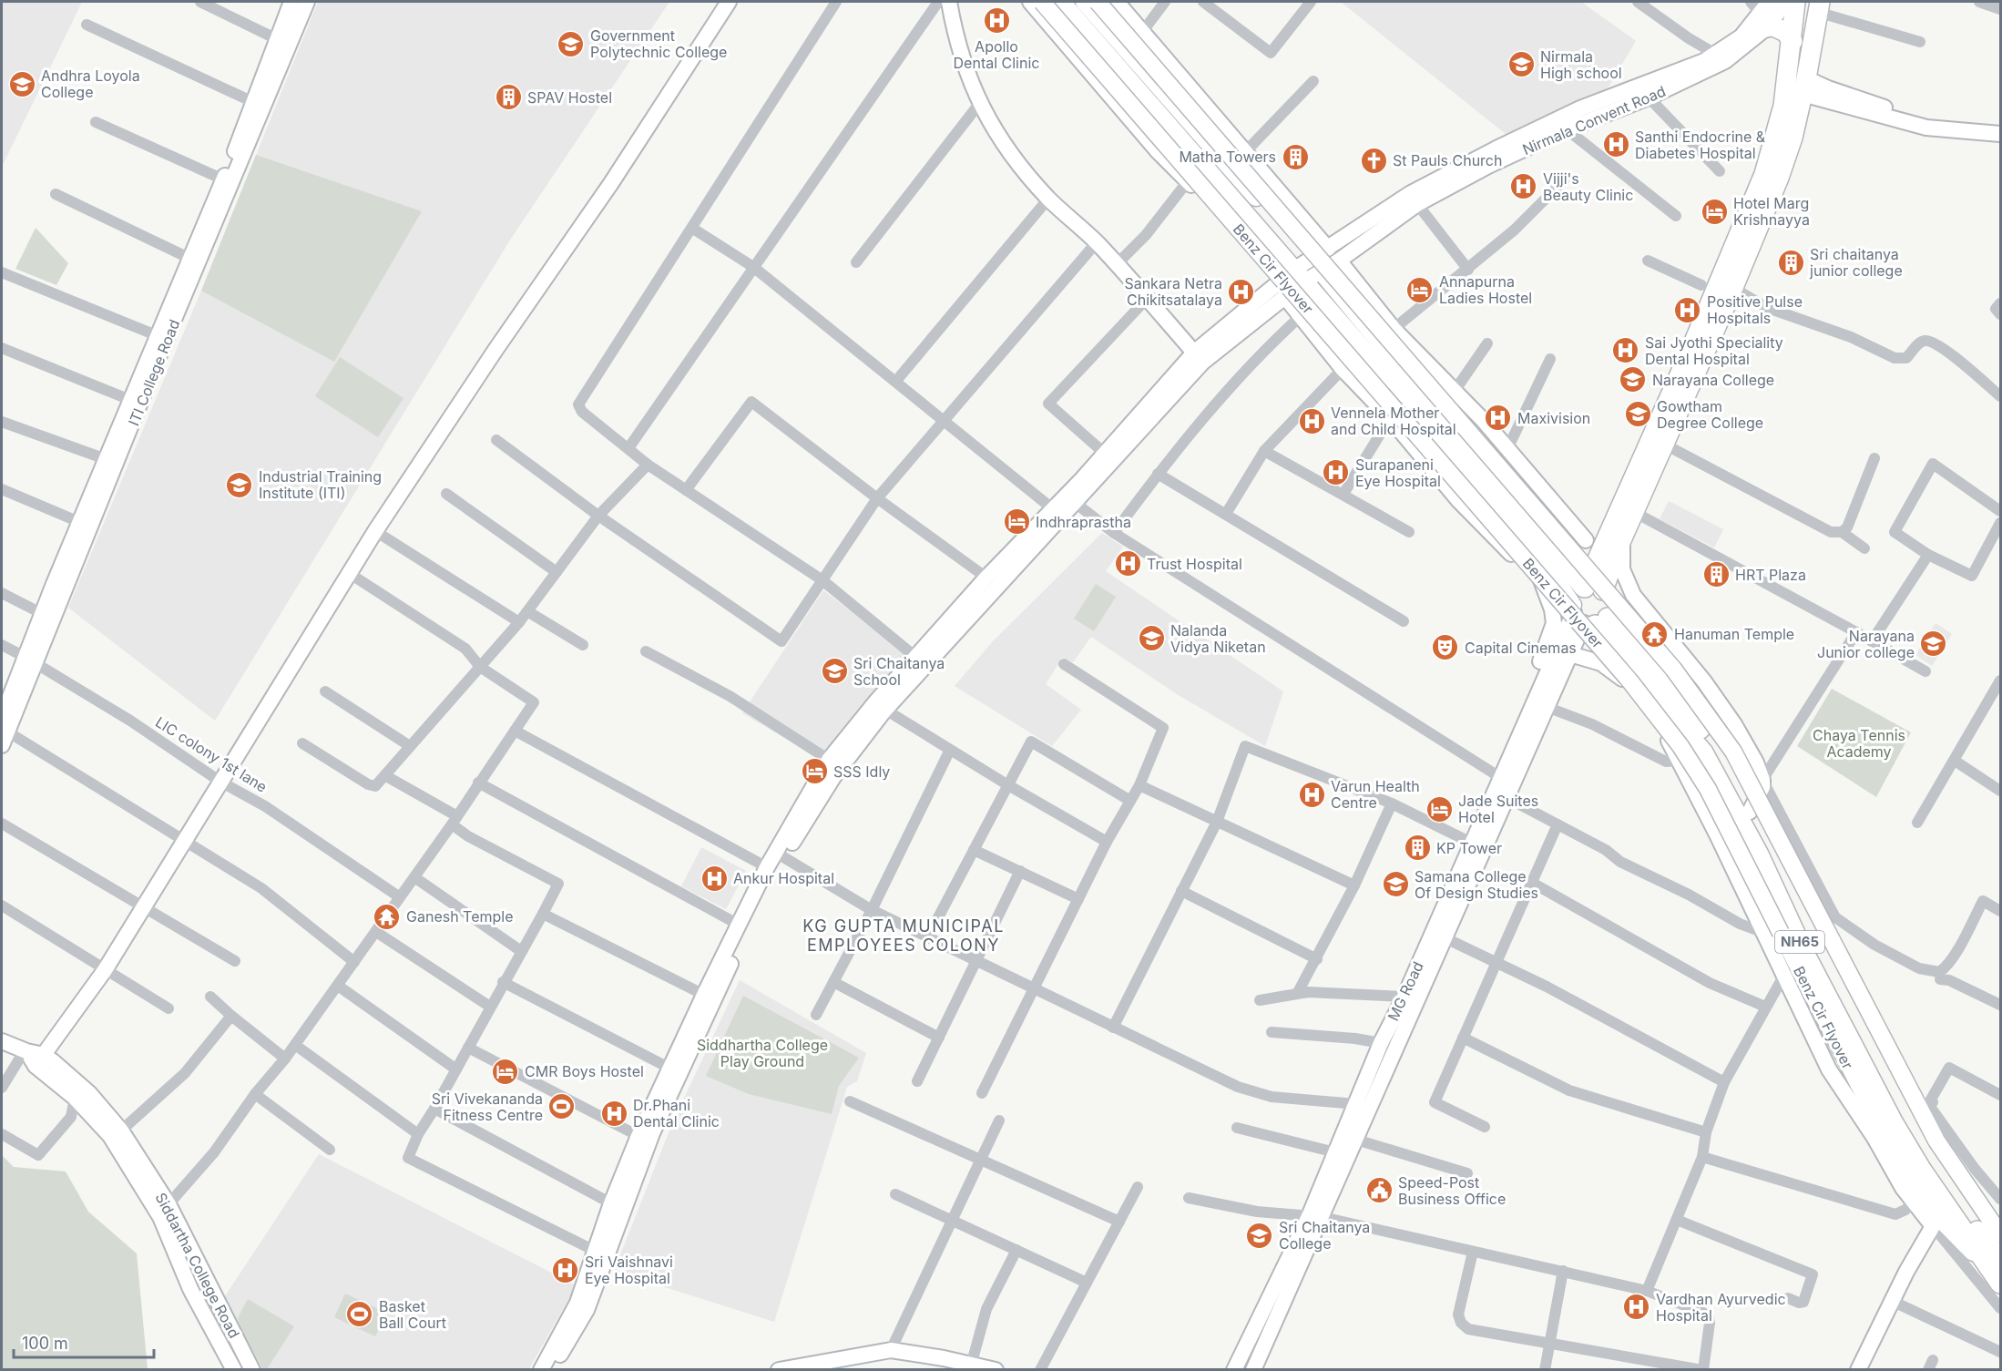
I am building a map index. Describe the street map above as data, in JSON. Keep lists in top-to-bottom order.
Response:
{
  "streets": {
    "highway": ["NH65"],
    "main road": ["Benz Cir Flyover"],
    "street": [
      "Nirmala Convent Road",
      "ITI College Road",
      "LIC colony 1st lane",
      "MG Road",
      "Siddartha College Road"
    ]
  },
  "crossings": [
    ["Benz Cir Flyover", "NH65"],
    ["ITI College Road", "LIC colony 1st lane"],
    ["NH65", "MG Road"]
  ],
  "districts": ["KG GUPTA MUNICIPAL EMPLOYEES COLONY"],
  "parks": ["Chaya Tennis Academy", "Siddhartha College Play Ground"],
  "places": {
    "hospital": [
      "Apollo Dental Clinic",
      "Santhi Endocrine & Diabetes Hospital",
      "Vijji's Beauty Clinic",
      "Sankara Netra Chikitsatalaya",
      "Positive Pulse Hospitals",
      "Sai Jyothi Speciality Dental Hospital",
      "Maxivision",
      "Vennela Mother and Child Hospital",
      "Surapaneni Eye Hospital",
      "Trust Hospital",
      "Varun Health Centre",
      "Ankur Hospital",
      "Dr.Phani Dental Clinic",
      "Sri Vaishnavi Eye Hospital",
      "Vardhan Ayurvedic Hospital"
    ],
    "school or university": [
      "Government Polytechnic College",
      "Nirmala High school",
      "Andhra Loyola College",
      "Narayana College",
      "Gowtham Degree College",
      "Industrial Training Institute (ITI)",
      "Nalanda Vidya Niketan",
      "Narayana Junior college",
      "Sri Chaitanya School",
      "Samana College Of Design Studies",
      "Sri Chaitanya College"
    ],
    "building": [
      "SPAV Hostel",
      "Matha Towers",
      "Sri chaitanya junior college",
      "HRT Plaza",
      "KP Tower"
    ],
    "church": ["St Pauls Church"],
    "hotel": [
      "Hotel Marg Krishnayya",
      "Annapurna Ladies Hostel",
      "Indhraprastha",
      "SSS Idly",
      "Jade Suites Hotel",
      "CMR Boys Hostel"
    ],
    "temple": ["Hanuman Temple", "Ganesh Temple"],
    "theatre": ["Capital Cinemas"],
    "sports": ["Sri Vivekananda Fitness Centre", "Basket Ball Court"],
    "public building": ["Speed-Post Business Office"]
  },
  "scale_bar": "100 m"
}
